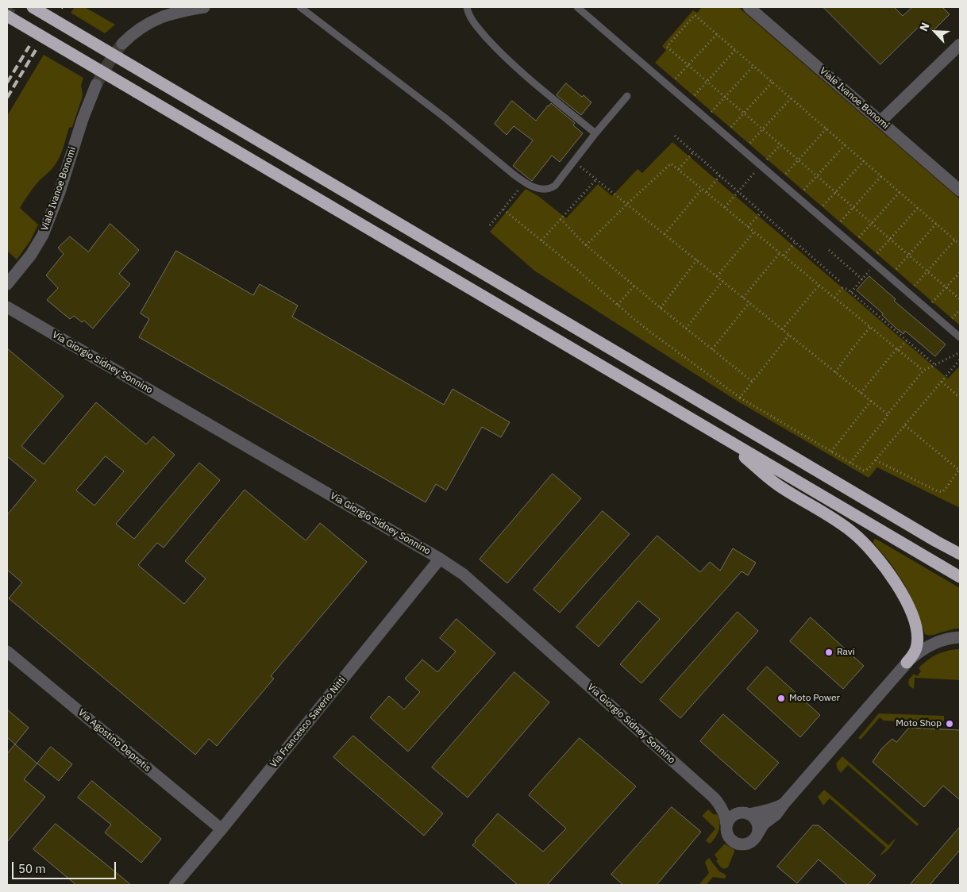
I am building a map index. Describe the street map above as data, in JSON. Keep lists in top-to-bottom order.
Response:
{
  "streets": {
    "street": [
      "Viale Ivanoe Bonomi",
      "Via Giorgio Sidney Sonnino",
      "Via Francesco Saverio Nitti",
      "Via Agostino Depretis"
    ]
  },
  "crossings": [
    ["Via Giorgio Sidney Sonnino", "Via Francesco Saverio Nitti"],
    ["Via Francesco Saverio Nitti", "Via Agostino Depretis"]
  ],
  "places": ["Ravi", "Moto Power", "Moto Shop"],
  "scale_bar": "50 m",
  "north": "top left"
}
